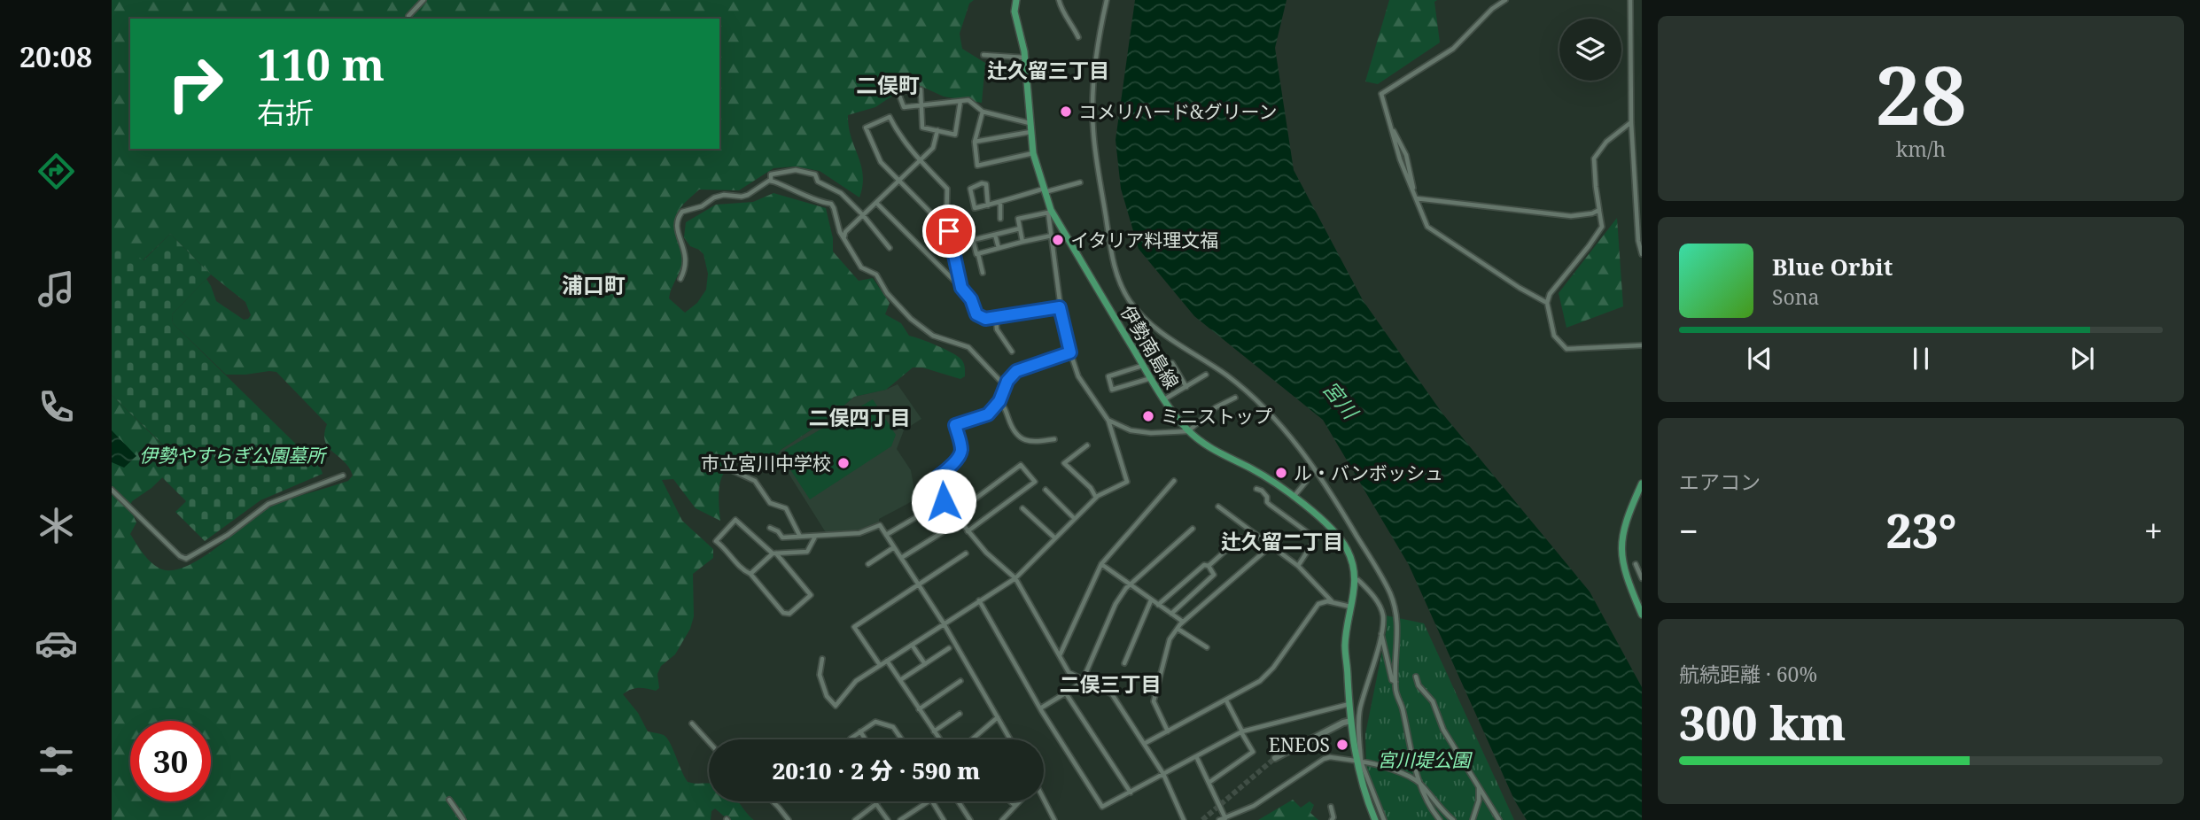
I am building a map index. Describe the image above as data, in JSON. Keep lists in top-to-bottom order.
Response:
{
  "streets": {
    "main road": ["伊勢南島線"]
  },
  "districts": [
    "辻久留三丁目",
    "二俣町",
    "浦口町",
    "二俣四丁目",
    "辻久留二丁目",
    "二俣三丁目"
  ],
  "water": ["宮川"],
  "parks": ["伊勢やすらぎ公園墓所", "宮川堤公園"],
  "places": [
    "コメリハード&グリーン",
    "イタリア料理文福",
    "ミニストップ",
    "市立宮川中学校",
    "ル・バンボッシュ",
    "ENEOS"
  ],
  "page": {
    "tabs": "20:08",
    "tile": [
      ["28", "km/h"],
      "エアコン",
      ["航続距離 · 60%", "300 km"]
    ],
    "turn": ["110 m", "右折"],
    "song": ["Blue Orbit", "Sona"],
    "heat": ["−", "23°", "+"],
    "limit": "30",
    "trip": "20:10 · 2 分 · 590 m"
  }
}
